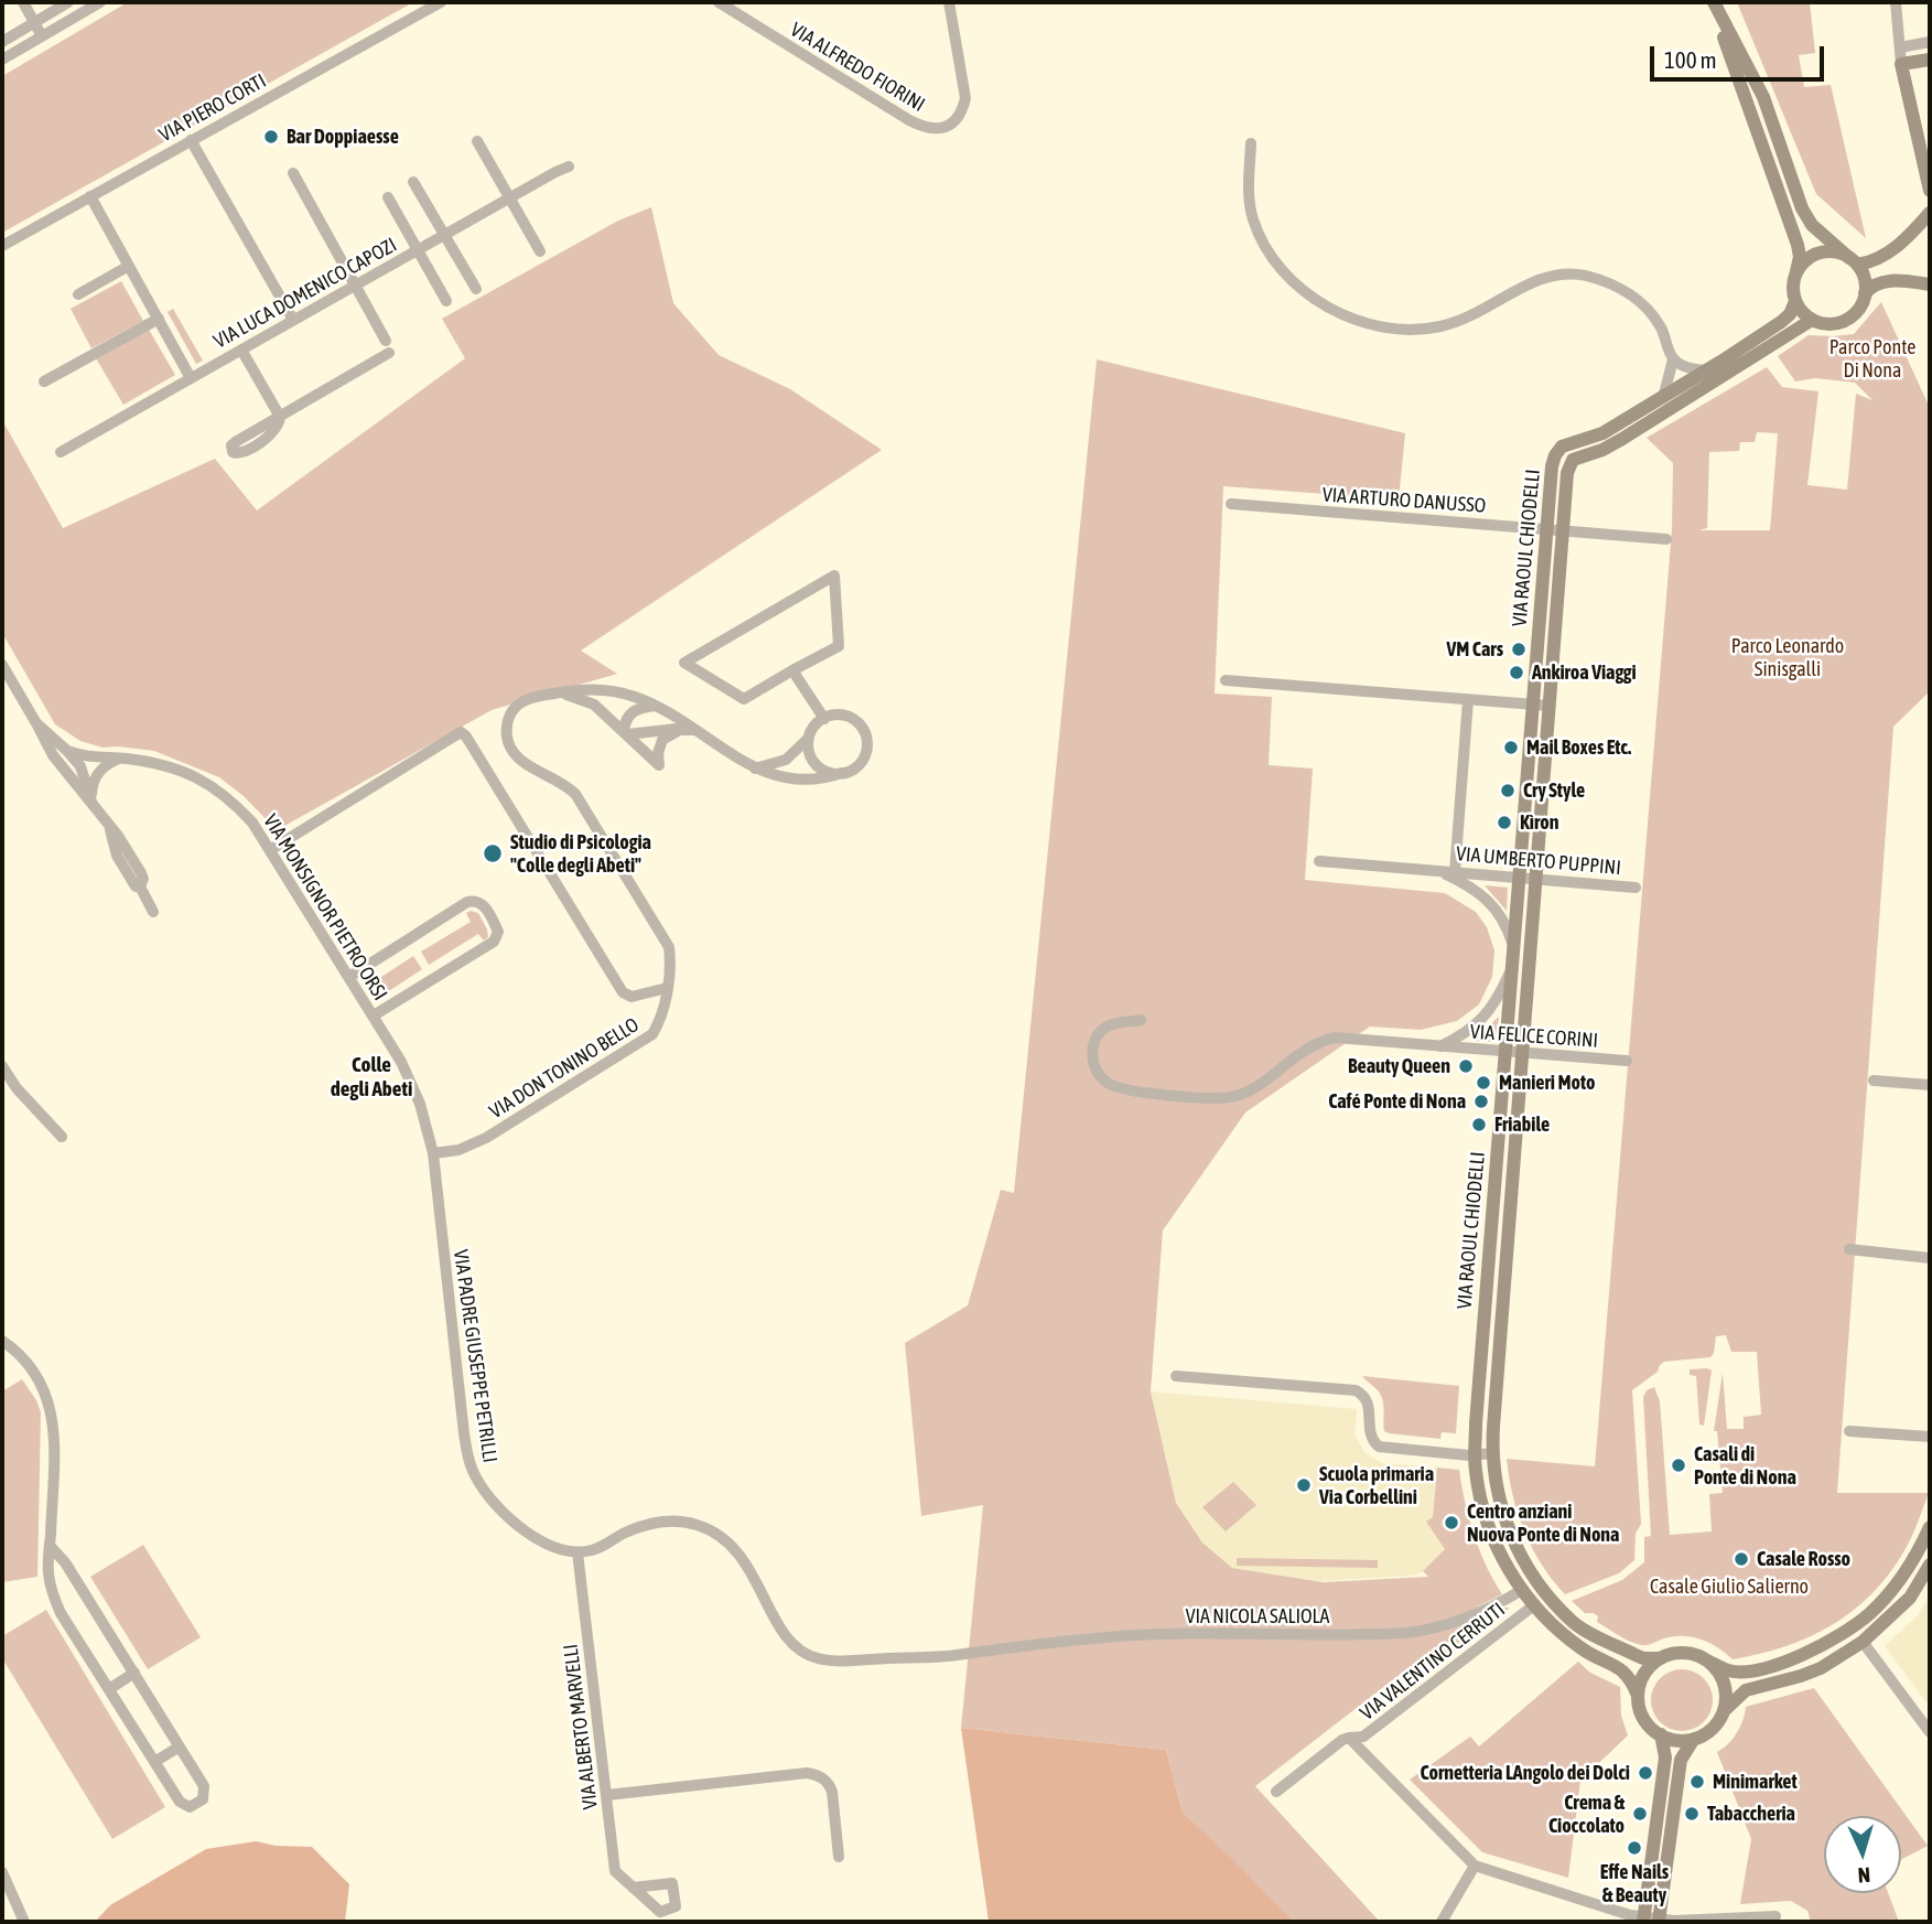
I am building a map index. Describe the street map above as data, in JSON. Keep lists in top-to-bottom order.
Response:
{
  "streets": {
    "main road": ["VIA RAOUL CHIODELLI"],
    "street": [
      "VIA ALFREDO FIORINI",
      "VIA PIERO CORTI",
      "VIA LUCA DOMENICO CAPOZI",
      "VIA ARTURO DANUSSO",
      "VIA UMBERTO PUPPINI",
      "VIA MONSIGNOR PIETRO ORSI",
      "VIA FELICE CORINI",
      "VIA DON TONINO BELLO",
      "VIA PADRE GIUSEPPE PETRILLI",
      "VIA NICOLA SALIOLA",
      "VIA VALENTINO CERRUTI",
      "VIA ALBERTO MARVELLI"
    ]
  },
  "crossings": [
    ["VIA ARTURO DANUSSO", "VIA RAOUL CHIODELLI"],
    ["VIA RAOUL CHIODELLI", "VIA UMBERTO PUPPINI"],
    ["VIA RAOUL CHIODELLI", "VIA FELICE CORINI"],
    ["VIA RAOUL CHIODELLI", "VIA NICOLA SALIOLA"],
    ["VIA RAOUL CHIODELLI", "VIA VALENTINO CERRUTI"],
    ["VIA MONSIGNOR PIETRO ORSI", "VIA DON TONINO BELLO"],
    ["VIA MONSIGNOR PIETRO ORSI", "VIA PADRE GIUSEPPE PETRILLI"],
    ["VIA DON TONINO BELLO", "VIA PADRE GIUSEPPE PETRILLI"],
    ["VIA PADRE GIUSEPPE PETRILLI", "VIA NICOLA SALIOLA"],
    ["VIA PADRE GIUSEPPE PETRILLI", "VIA ALBERTO MARVELLI"],
    ["VIA NICOLA SALIOLA", "VIA ALBERTO MARVELLI"]
  ],
  "districts": ["Colle degli Abeti"],
  "parks": ["Parco Ponte Di Nona", "Parco Leonardo Sinisgalli", "Casale Giulio Salierno"],
  "places": [
    "Bar Doppiaesse",
    "VM Cars",
    "Ankiroa Viaggi",
    "Mail Boxes Etc.",
    "Cry Style",
    "Kìron",
    "Studio di Psicologia \"Colle degli Abeti\"",
    "Beauty Queen",
    "Manieri Moto",
    "Café Ponte di Nona",
    "Friabile",
    "Casali di Ponte di Nona",
    "Scuola primaria Via Corbellini",
    "Centro anziani Nuova Ponte di Nona",
    "Casale Rosso",
    "Cornetteria LAngolo dei Dolci",
    "Minimarket",
    "Crema & Cioccolato",
    "Tabaccheria",
    "Effe Nails & Beauty"
  ],
  "scale_bar": "100 m",
  "north": "bottom"
}
